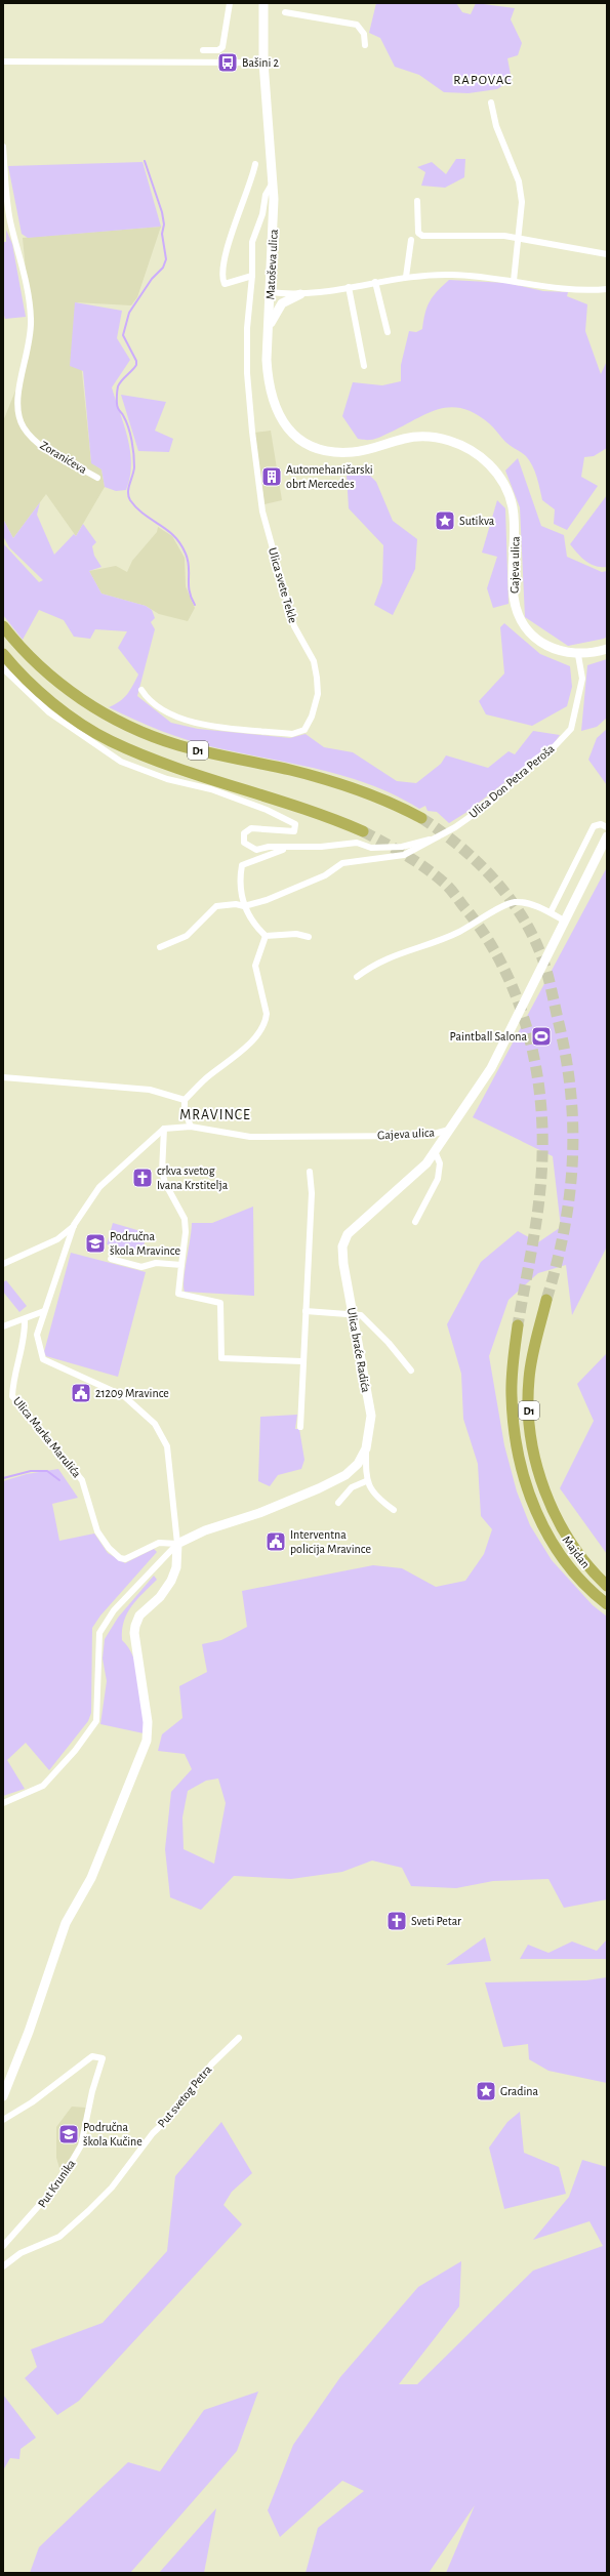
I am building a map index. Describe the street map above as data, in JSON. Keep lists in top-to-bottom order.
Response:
{
  "streets": {
    "highway": ["D1", "Majdan"],
    "main road": [
      "Matoševa ulica",
      "Gajeva ulica",
      "Ulica braće Radića",
      "Ulica Marka Marulića"
    ],
    "street": [
      "Zoranićeva",
      "Ulica svete Tekle",
      "Ulica Don Petra Peroša",
      "Put svetog Petra",
      "Put Krunika"
    ]
  },
  "crossings": [
    ["Matoševa ulica", "Gajeva ulica"],
    ["Matoševa ulica", "Ulica svete Tekle"],
    ["Gajeva ulica", "Ulica Don Petra Peroša"],
    ["Gajeva ulica", "Ulica braće Radića"],
    ["Ulica braće Radića", "Ulica Marka Marulića"]
  ],
  "districts": ["RAPOVAC", "MRAVINCE"],
  "places": {
    "bus stop": ["Bašini 2"],
    "building": ["Automehaničarski obrt Mercedes"],
    "place": ["Sutikva", "Gradina"],
    "sports": ["Paintball Salona"],
    "church": ["crkva svetog Ivana Krstitelja", "Sveti Petar"],
    "school or university": ["Područna škola Mravince", "Područna škola Kučine"],
    "public building": ["21209 Mravince", "Interventna policija Mravince"]
  }
}
